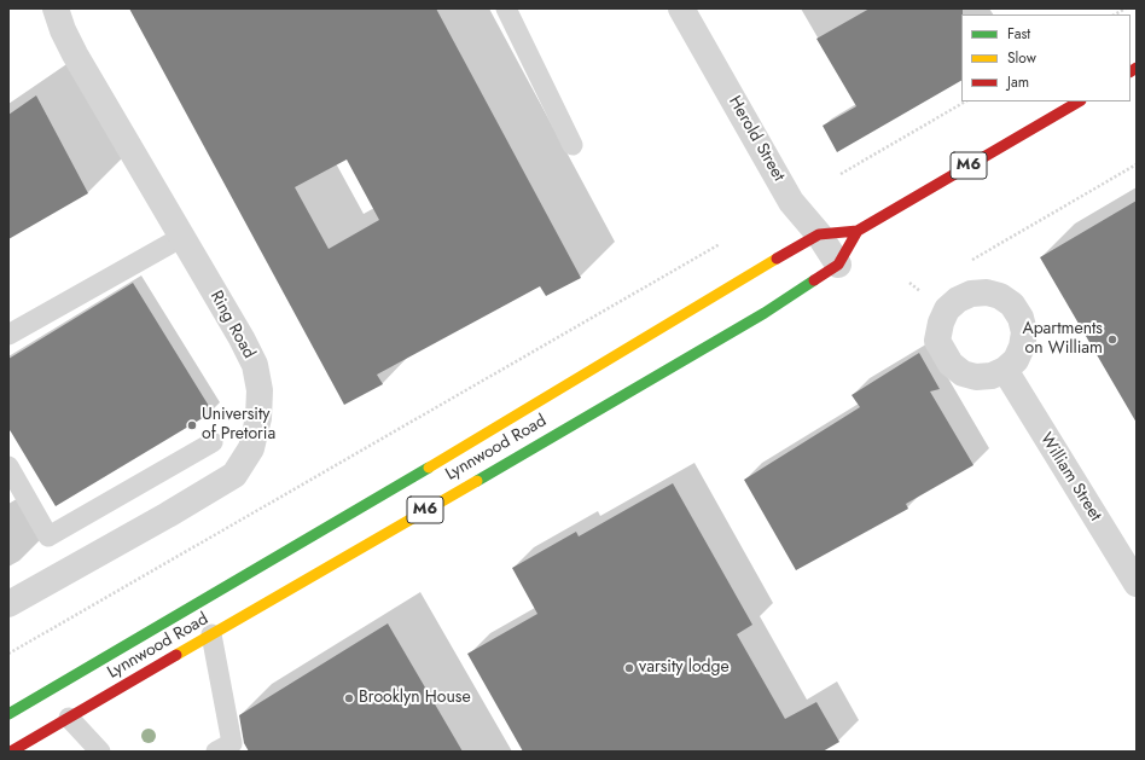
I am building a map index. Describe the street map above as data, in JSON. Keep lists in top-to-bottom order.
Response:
{
  "streets": {
    "main road": ["M6", "Lynnwood Road"],
    "street": ["Herold Street", "Ring Road", "William Street"]
  },
  "crossings": [
    ["Herold Street", "Lynnwood Road"]
  ],
  "places": [
    "Apartments on William",
    "University of Pretoria",
    "varsity lodge",
    "Brooklyn House"
  ],
  "legend": ["Fast", "Slow", "Jam"]
}
